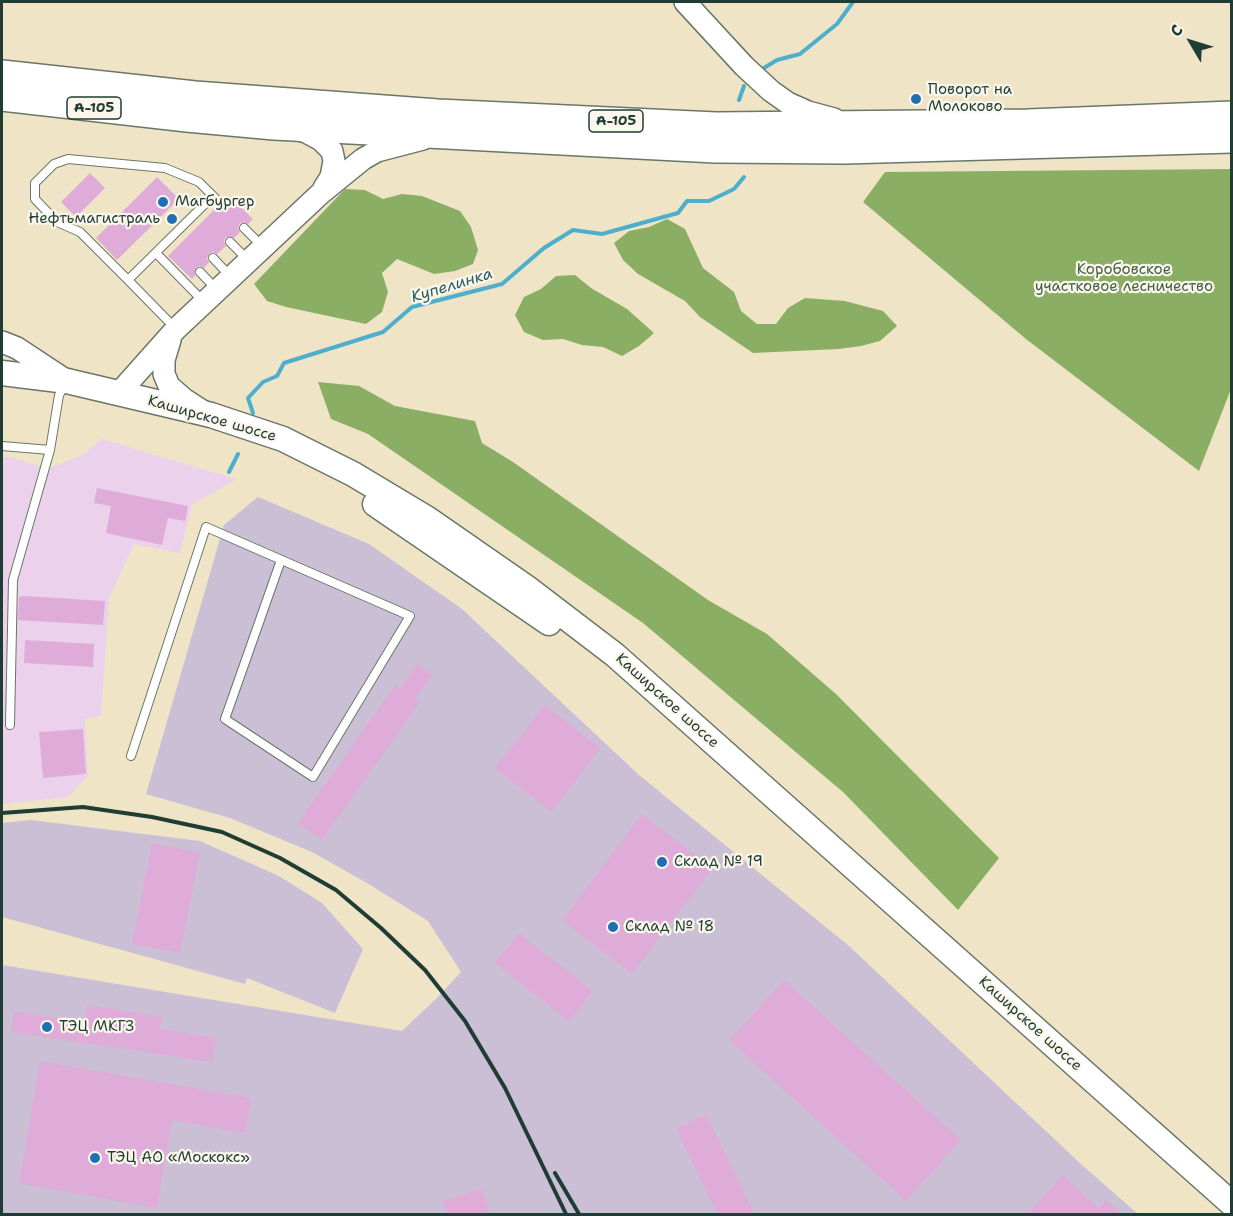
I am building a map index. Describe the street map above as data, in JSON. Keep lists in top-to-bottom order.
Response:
{
  "streets": {
    "highway": ["А-105"],
    "main road": ["Каширское шоссе"]
  },
  "water": ["Купелинка"],
  "parks": ["Коробовское участковое лесничество"],
  "places": [
    "Поворот на Молоково",
    "Магбургер",
    "Нефтьмагистраль",
    "Склад № 19",
    "Склад № 18",
    "ТЭЦ МКГЗ",
    "ТЭЦ АО «Москокс»"
  ],
  "north": "top left"
}
